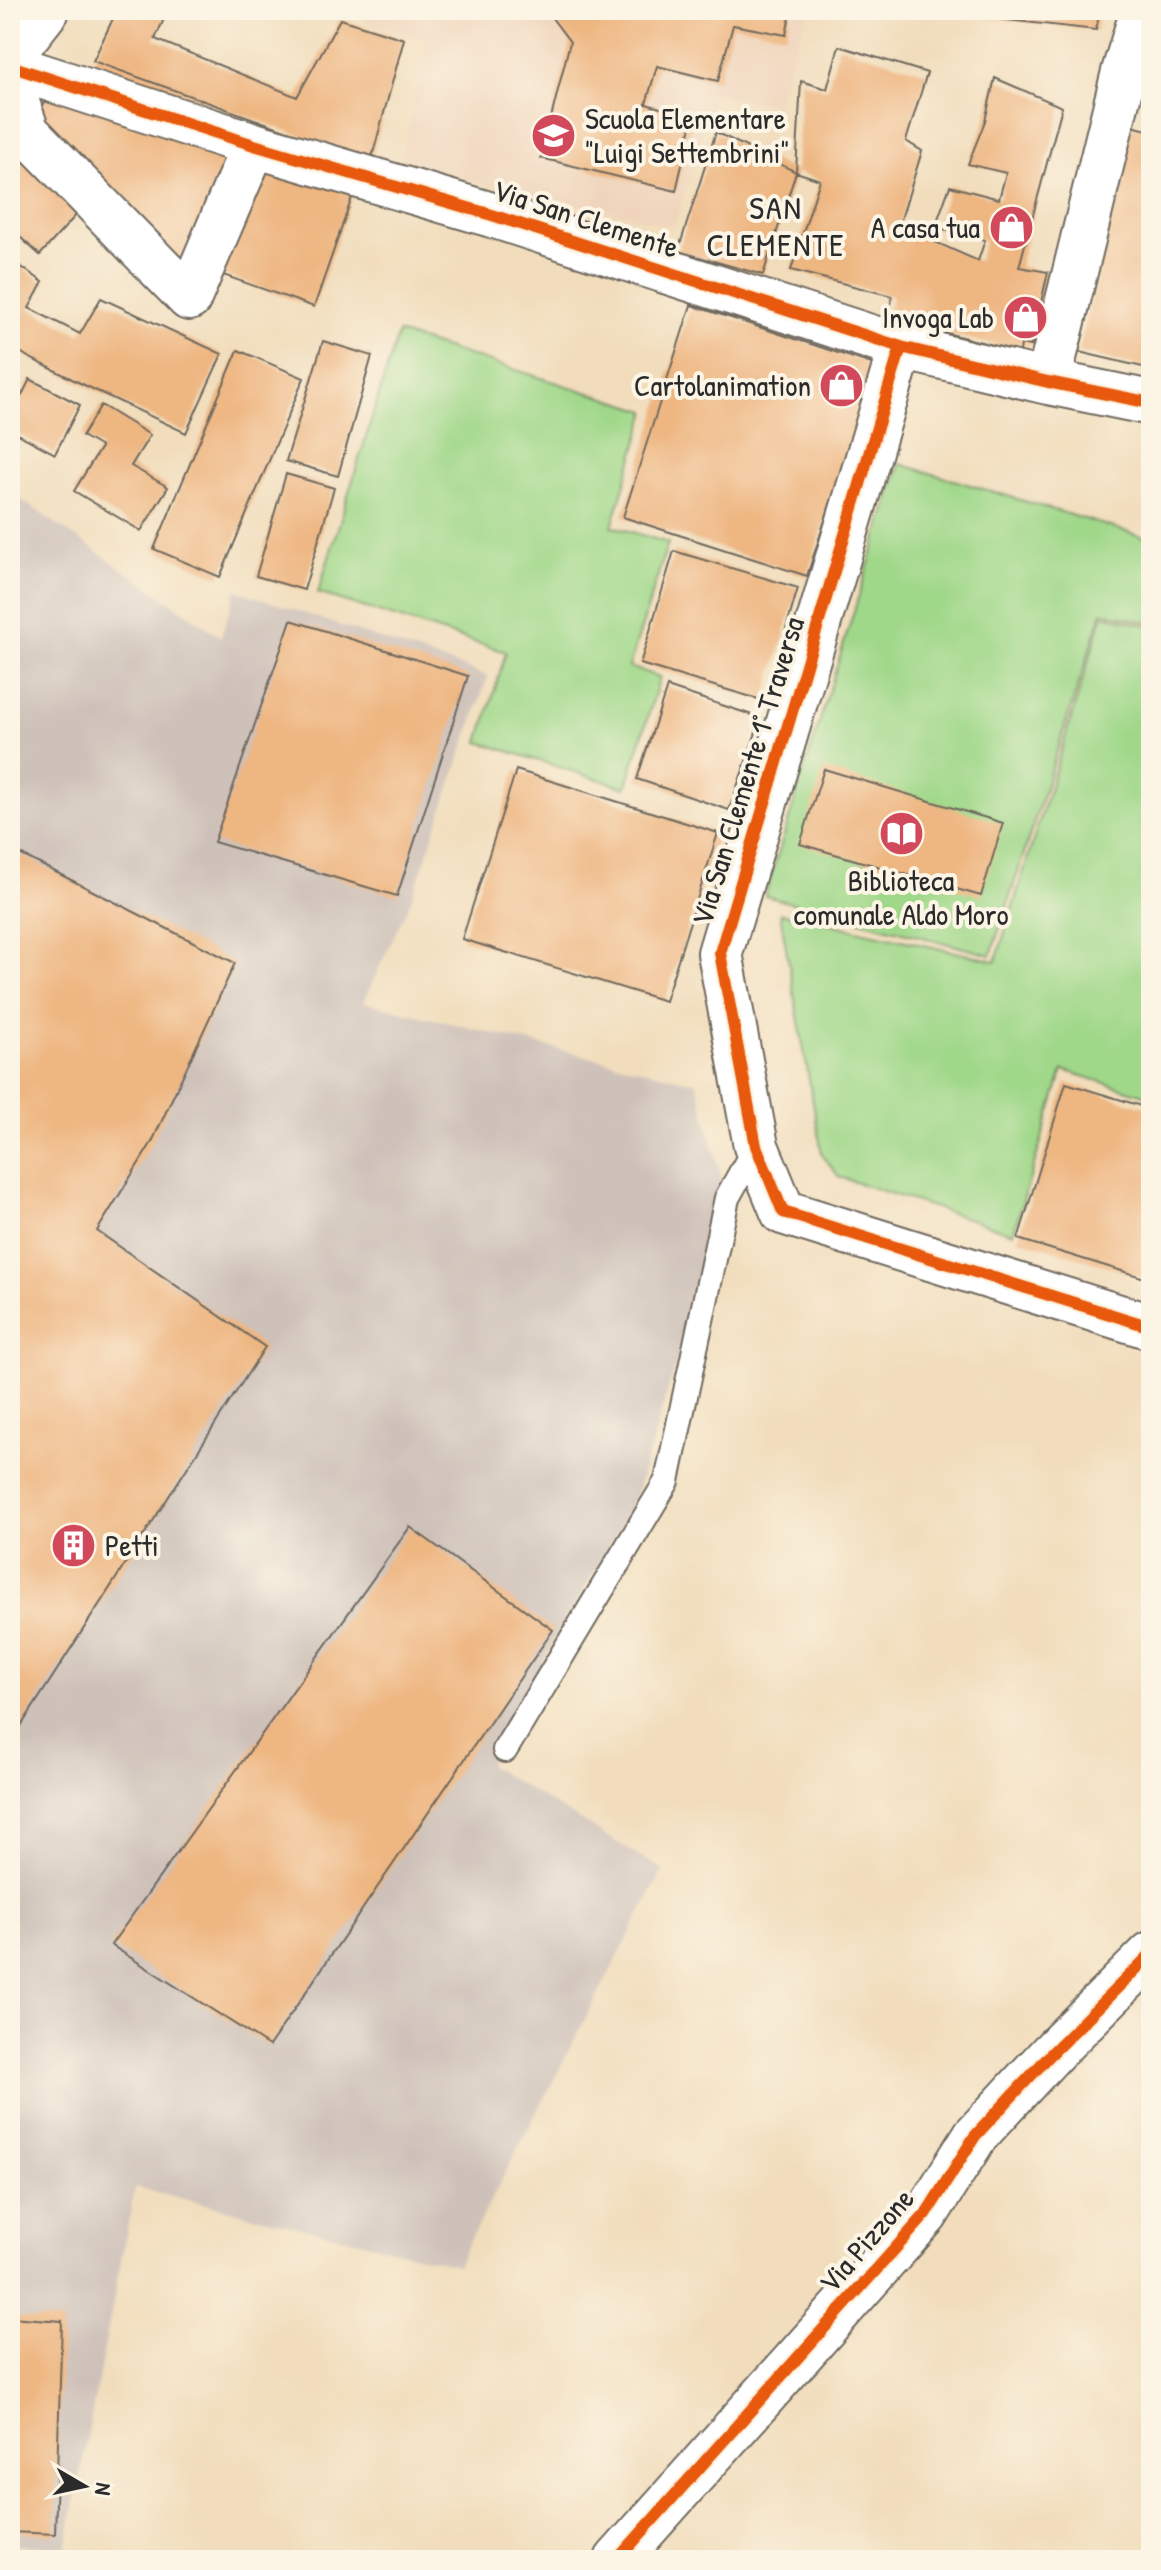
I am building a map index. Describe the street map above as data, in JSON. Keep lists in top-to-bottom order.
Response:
{
  "streets": {
    "street": ["Via San Clemente", "Via San Clemente 1° Traversa", "Via Pizzone"]
  },
  "crossings": [
    ["Via San Clemente", "Via San Clemente 1° Traversa"]
  ],
  "districts": ["SAN CLEMENTE"],
  "places": {
    "school or university": ["Scuola Elementare \"Luigi Settembrini\""],
    "shop": ["A casa tua", "Invoga Lab", "Cartolanimation"],
    "library": ["Biblioteca comunale Aldo Moro"],
    "building": ["Petti"]
  },
  "north": "right"
}
